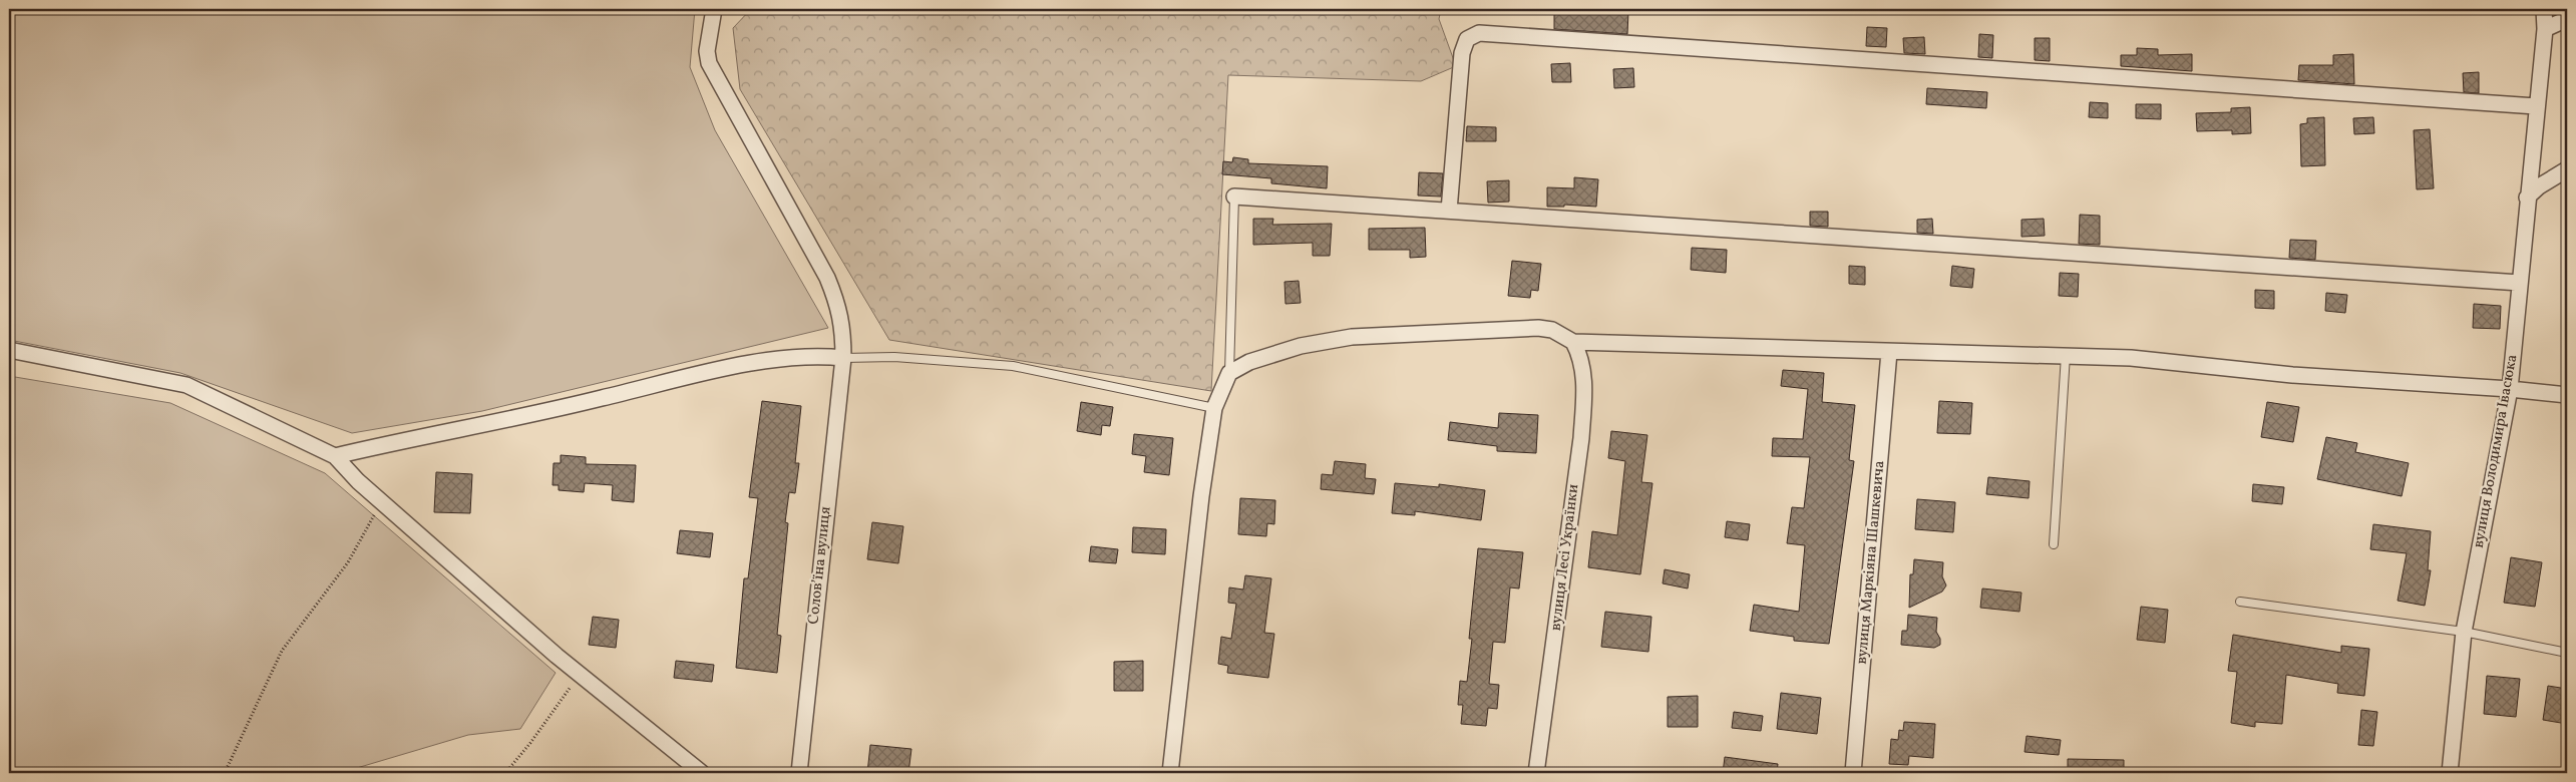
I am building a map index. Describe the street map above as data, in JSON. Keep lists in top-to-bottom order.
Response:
{
  "streets": {
    "street": [
      "вулиця Володимира Івасюка",
      "вулиця Лесі Українки",
      "вулиця Маркіяна Шашкевича",
      "Соловʼїна вулиця"
    ]
  }
}
